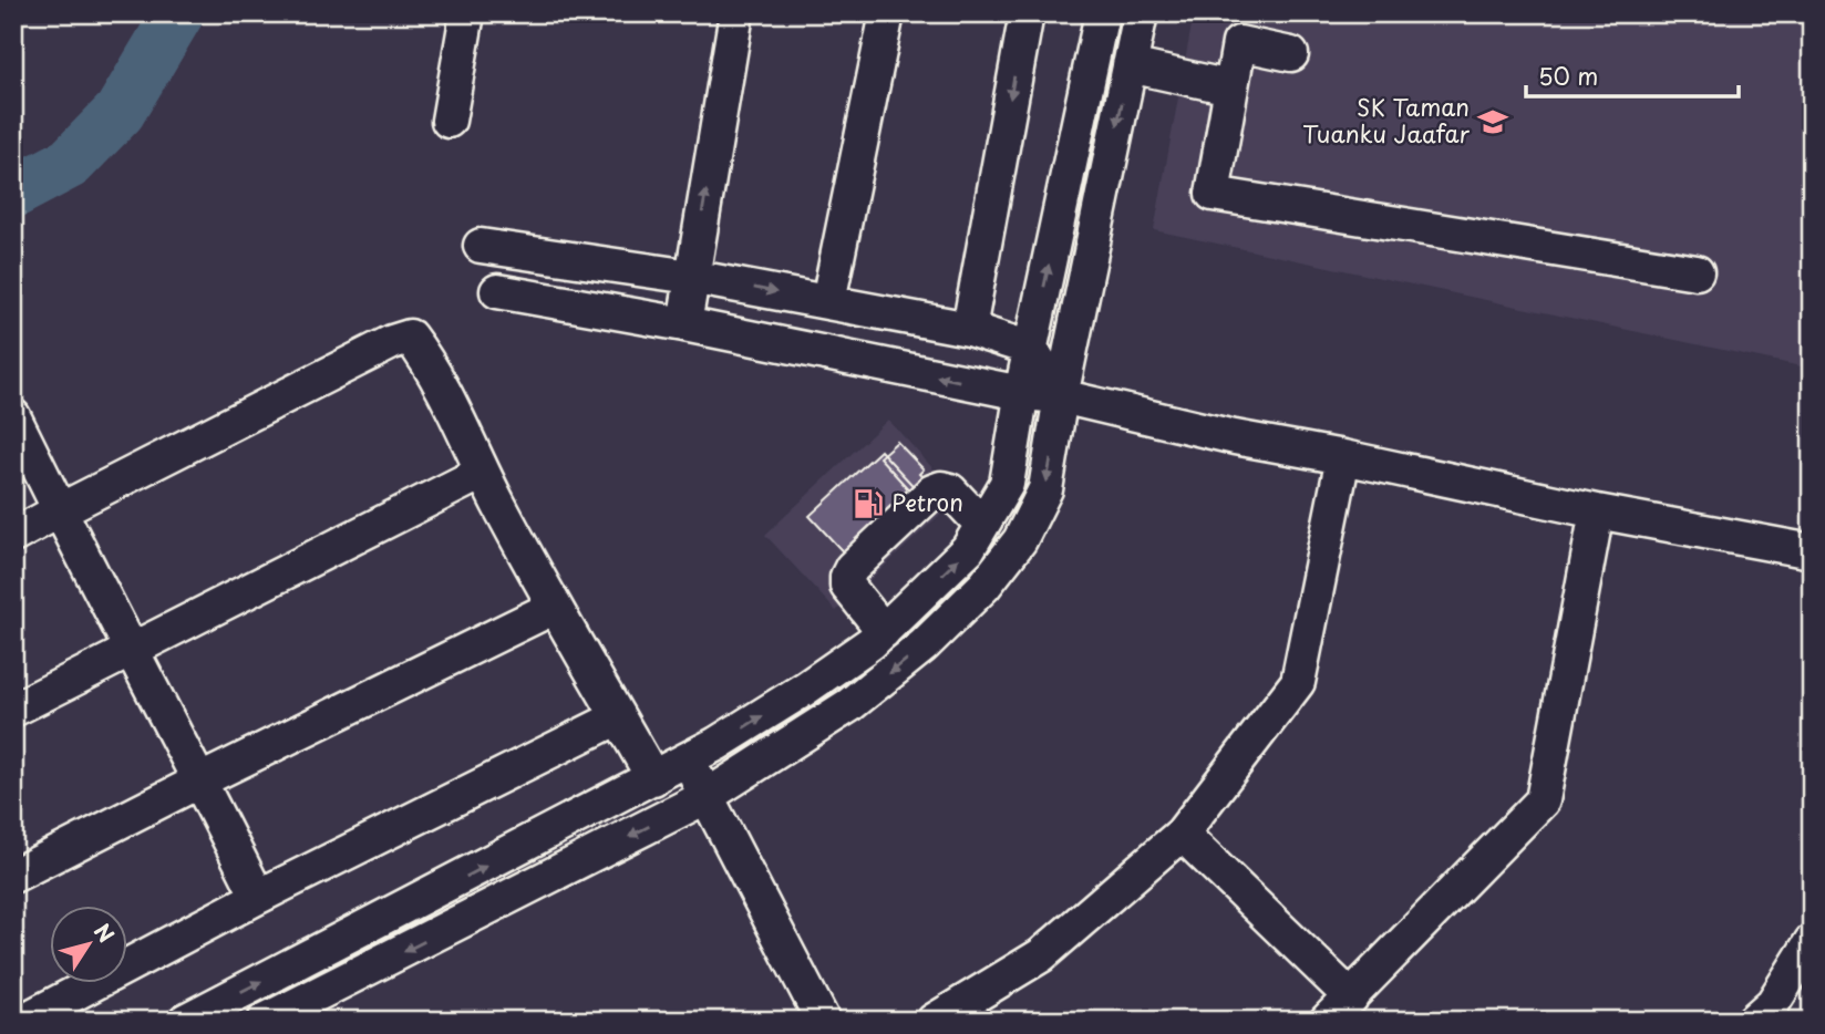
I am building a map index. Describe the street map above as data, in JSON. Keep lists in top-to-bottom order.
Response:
{
  "places": {
    "school or university": ["SK Taman Tuanku Jaafar"],
    "fuel station": ["Petron"]
  },
  "scale_bar": "50 m",
  "north": "top right"
}
